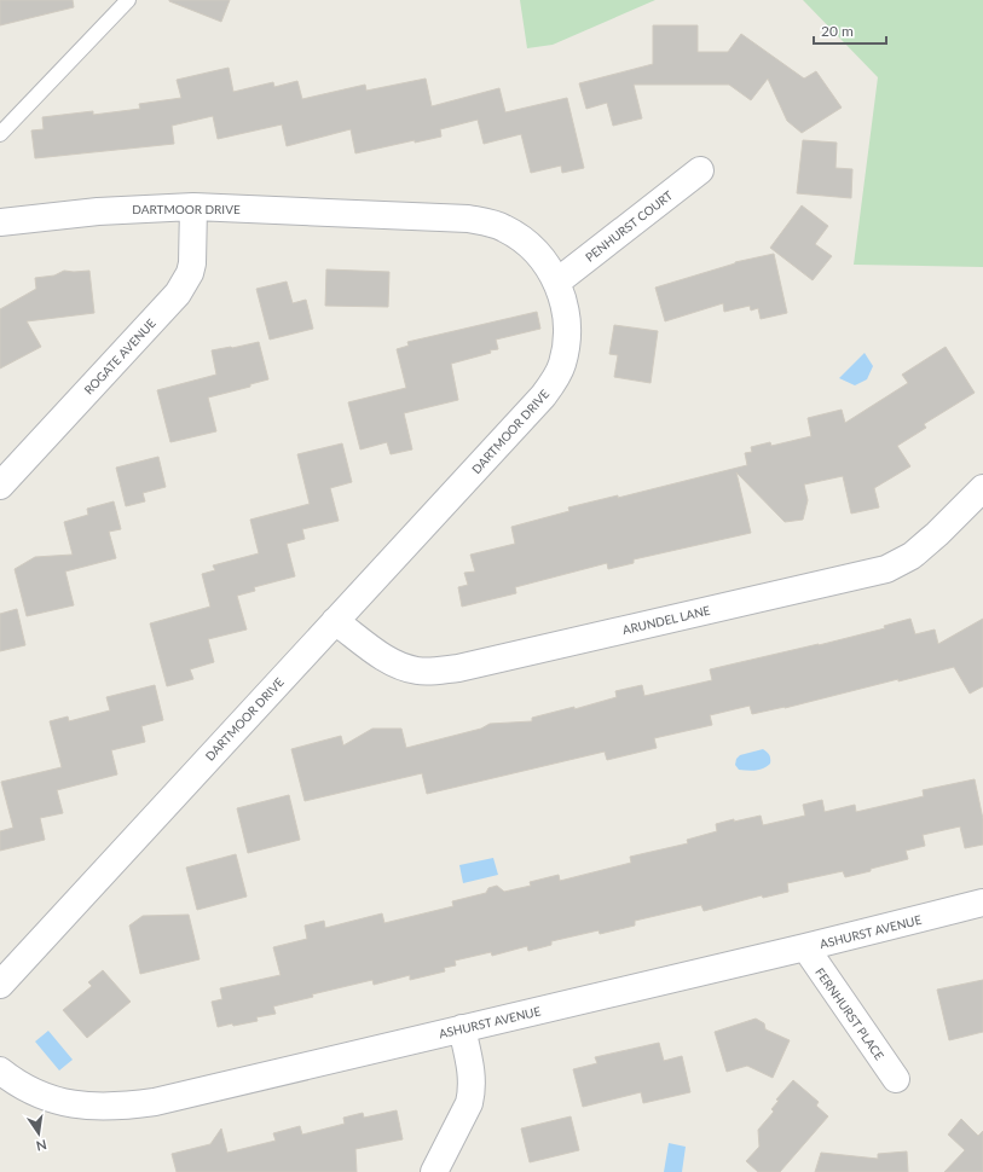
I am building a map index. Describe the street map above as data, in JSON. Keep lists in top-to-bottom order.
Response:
{
  "streets": {
    "street": [
      "DARTMOOR DRIVE",
      "PENHURST COURT",
      "ROGATE AVENUE",
      "ARUNDEL LANE",
      "ASHURST AVENUE",
      "FERNHURST PLACE"
    ]
  },
  "crossings": [
    ["DARTMOOR DRIVE", "PENHURST COURT"],
    ["DARTMOOR DRIVE", "ROGATE AVENUE"],
    ["DARTMOOR DRIVE", "ARUNDEL LANE"],
    ["ASHURST AVENUE", "FERNHURST PLACE"]
  ],
  "scale_bar": "20 m",
  "north": "bottom"
}
